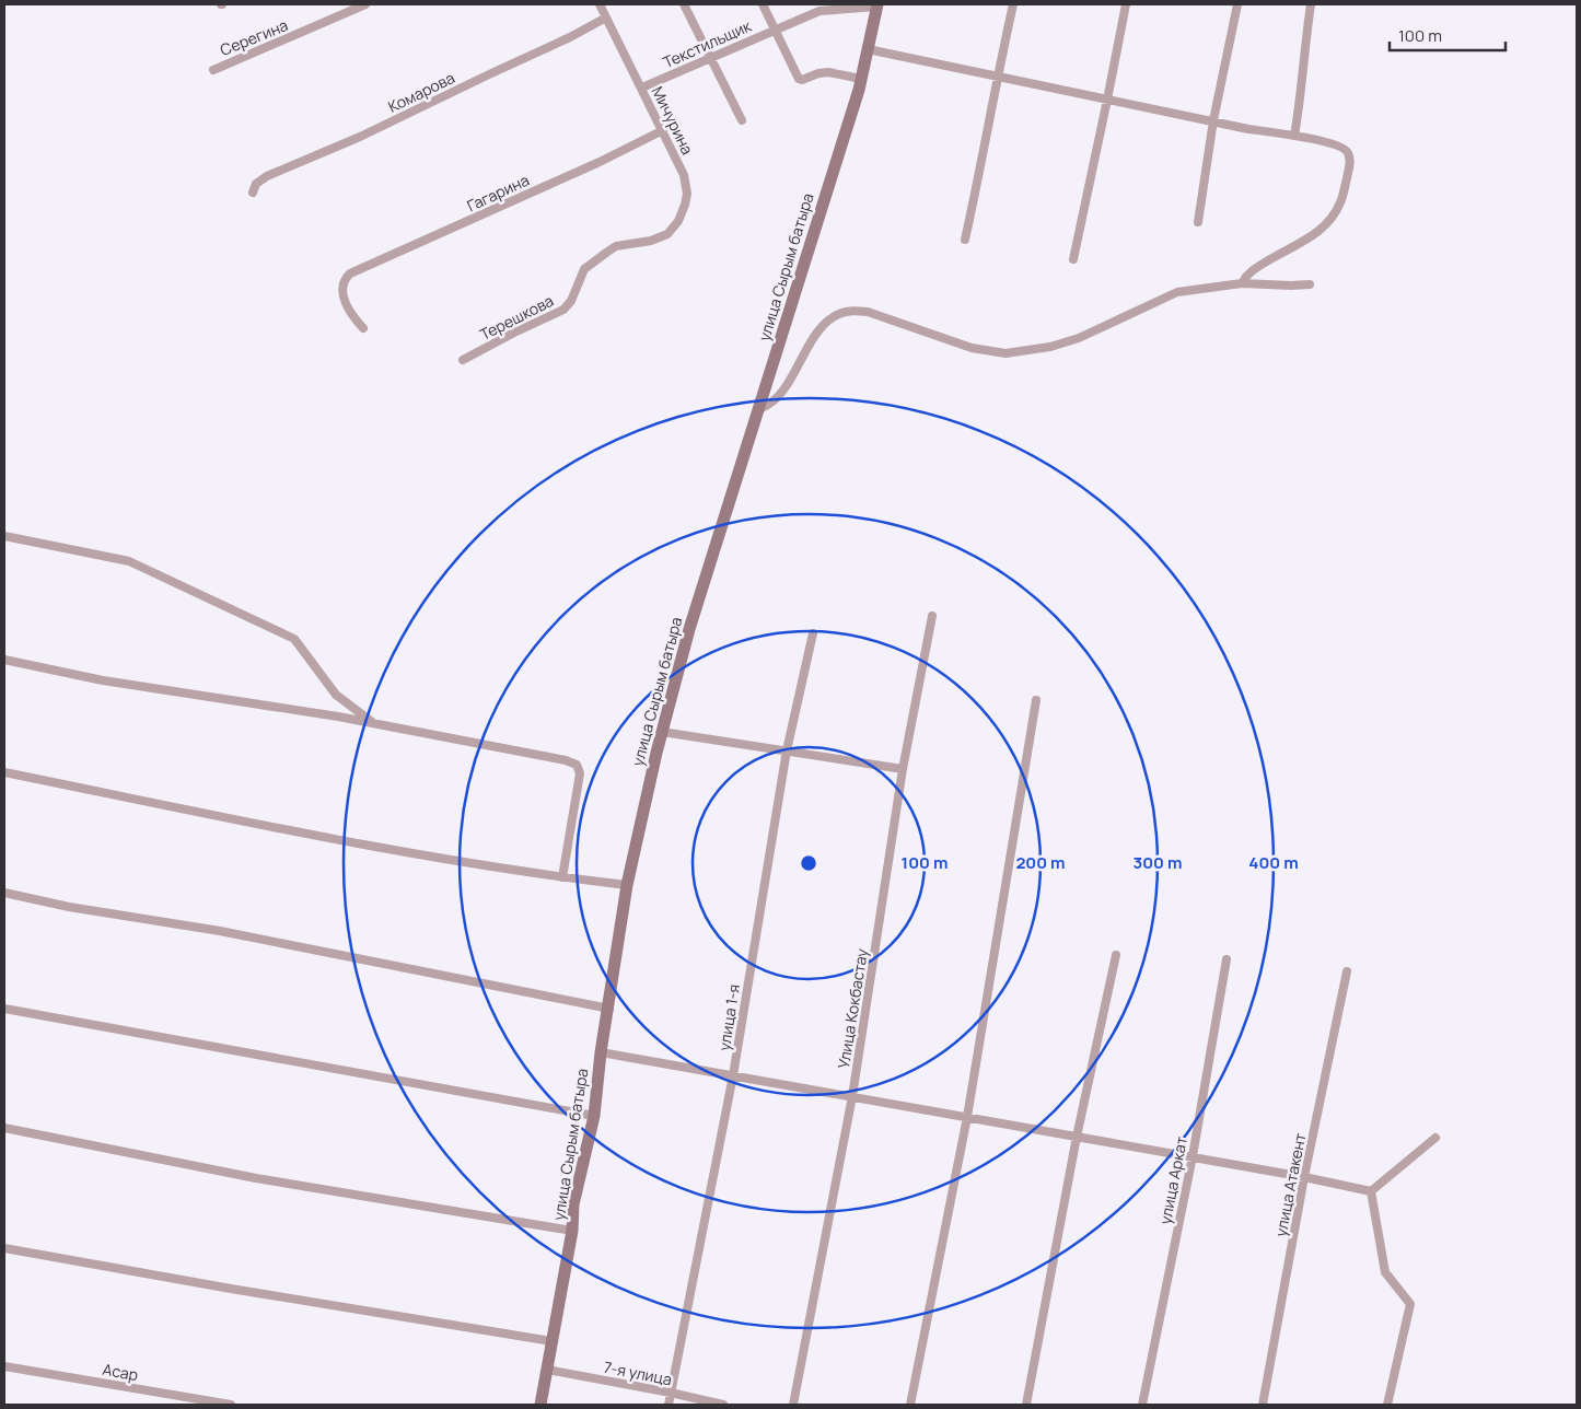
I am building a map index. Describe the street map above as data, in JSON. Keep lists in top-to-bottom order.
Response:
{
  "streets": {
    "street": [
      "Серегина",
      "Текстильщик",
      "Комарова",
      "Мичурина",
      "Гагарина",
      "улица Сырым батыра",
      "Терешкова",
      "Улица Кокбастау",
      "улица 1-я",
      "улица Аркат",
      "улица Атакент",
      "Асар",
      "7-я улица"
    ]
  },
  "crossings": [
    ["Текстильщик", "Мичурина"],
    ["Текстильщик", "улица Сырым батыра"],
    ["Комарова", "Мичурина"],
    ["Мичурина", "Гагарина"],
    ["Мичурина", "Терешкова"],
    ["улица Сырым батыра", "7-я улица"],
    ["улица 1-я", "7-я улица"]
  ],
  "scale_bar": "100 m",
  "rings": [
    "100 m",
    "200 m",
    "300 m",
    "400 m"
  ]
}
